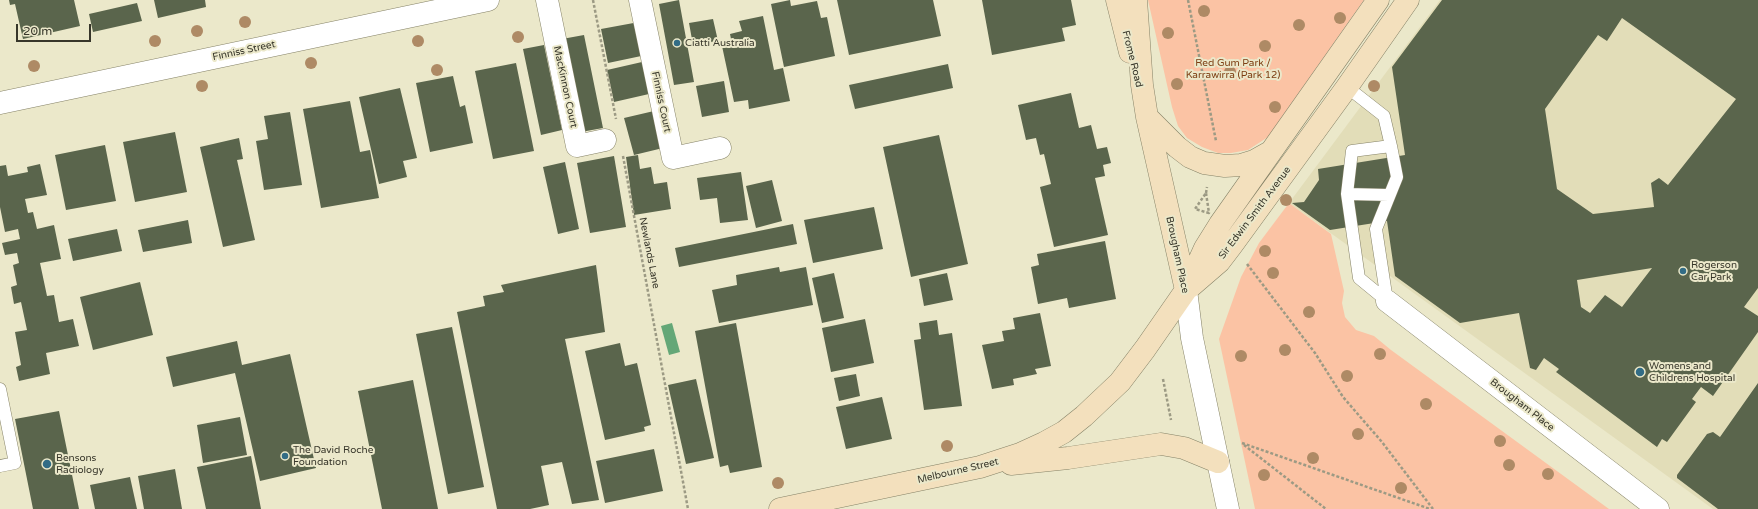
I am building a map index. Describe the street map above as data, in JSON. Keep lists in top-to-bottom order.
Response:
{
  "streets": {
    "main road": [
      "Frome Road",
      "Sir Edwin Smith Avenue",
      "Brougham Place",
      "Melbourne Street"
    ],
    "street": ["Finniss Street", "MacKinnon Court", "Finniss Court"],
    "path": ["Newlands Lane"]
  },
  "crossings": [
    ["Frome Road", "Brougham Place"],
    ["MacKinnon Court", "Newlands Lane"],
    ["Sir Edwin Smith Avenue", "Brougham Place"],
    ["Sir Edwin Smith Avenue", "Melbourne Street"],
    ["Brougham Place", "Melbourne Street"]
  ],
  "parks": ["Red Gum Park / Karrawirra (Park 12)"],
  "places": [
    "Ciatti Australia",
    "Rogerson Car Park",
    "Womens and Childrens Hospital",
    "The David Roche Foundation",
    "Bensons Radiology"
  ],
  "scale_bar": "20 m"
}
